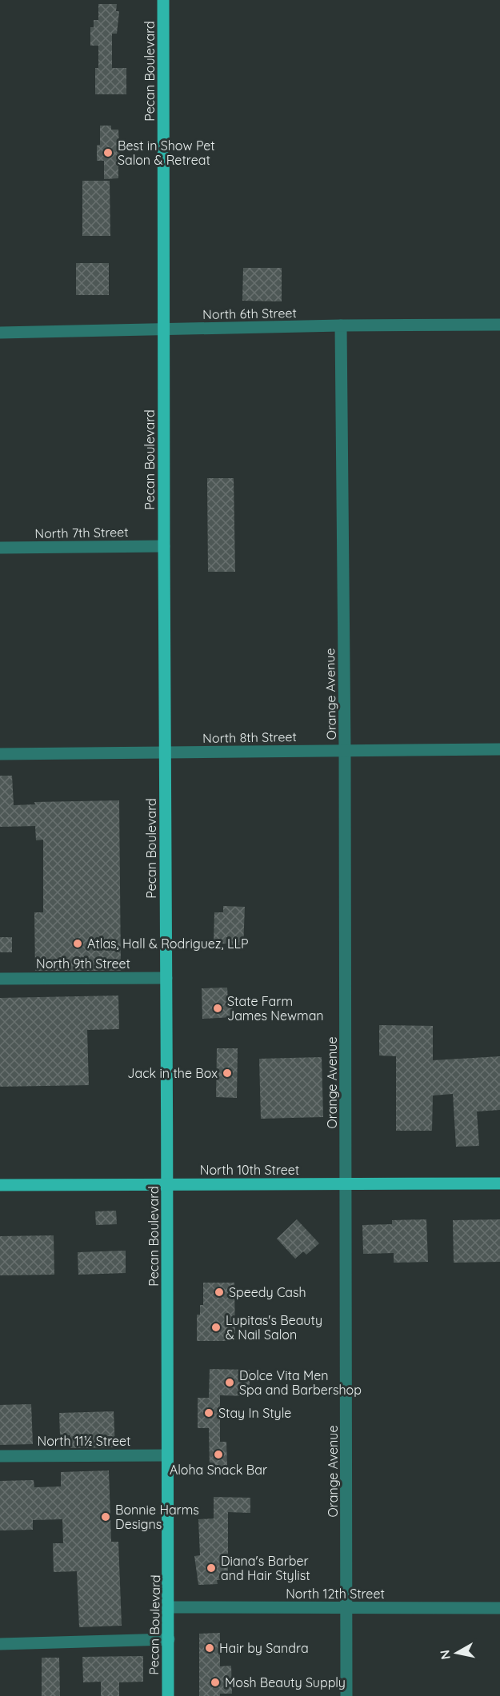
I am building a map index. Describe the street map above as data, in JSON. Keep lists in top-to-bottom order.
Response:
{
  "streets": {
    "main road": ["Pecan Boulevard", "North 10th Street"],
    "street": [
      "North 6th Street",
      "North 7th Street",
      "Orange Avenue",
      "North 8th Street",
      "North 9th Street",
      "North 11½ Street",
      "North 12th Street"
    ]
  },
  "crossings": [
    ["Pecan Boulevard", "North 6th Street"],
    ["Pecan Boulevard", "North 7th Street"],
    ["Pecan Boulevard", "North 8th Street"],
    ["Pecan Boulevard", "North 9th Street"],
    ["Pecan Boulevard", "North 10th Street"],
    ["Pecan Boulevard", "North 11½ Street"],
    ["Pecan Boulevard", "North 12th Street"],
    ["North 6th Street", "Orange Avenue"],
    ["Orange Avenue", "North 8th Street"],
    ["Orange Avenue", "North 10th Street"],
    ["Orange Avenue", "North 12th Street"]
  ],
  "places": [
    "Best in Show Pet Salon & Retreat",
    "Atlas, Hall & Rodriguez, LLP",
    "State Farm James Newman",
    "Jack in the Box",
    "Speedy Cash",
    "Lupitas's Beauty & Nail Salon",
    "Dolce Vita Men Spa and Barbershop",
    "Stay In Style",
    "Aloha Snack Bar",
    "Bonnie Harms Designs",
    "Diana's Barber and Hair Stylist",
    "Hair by Sandra",
    "Mosh Beauty Supply"
  ],
  "north": "left"
}
